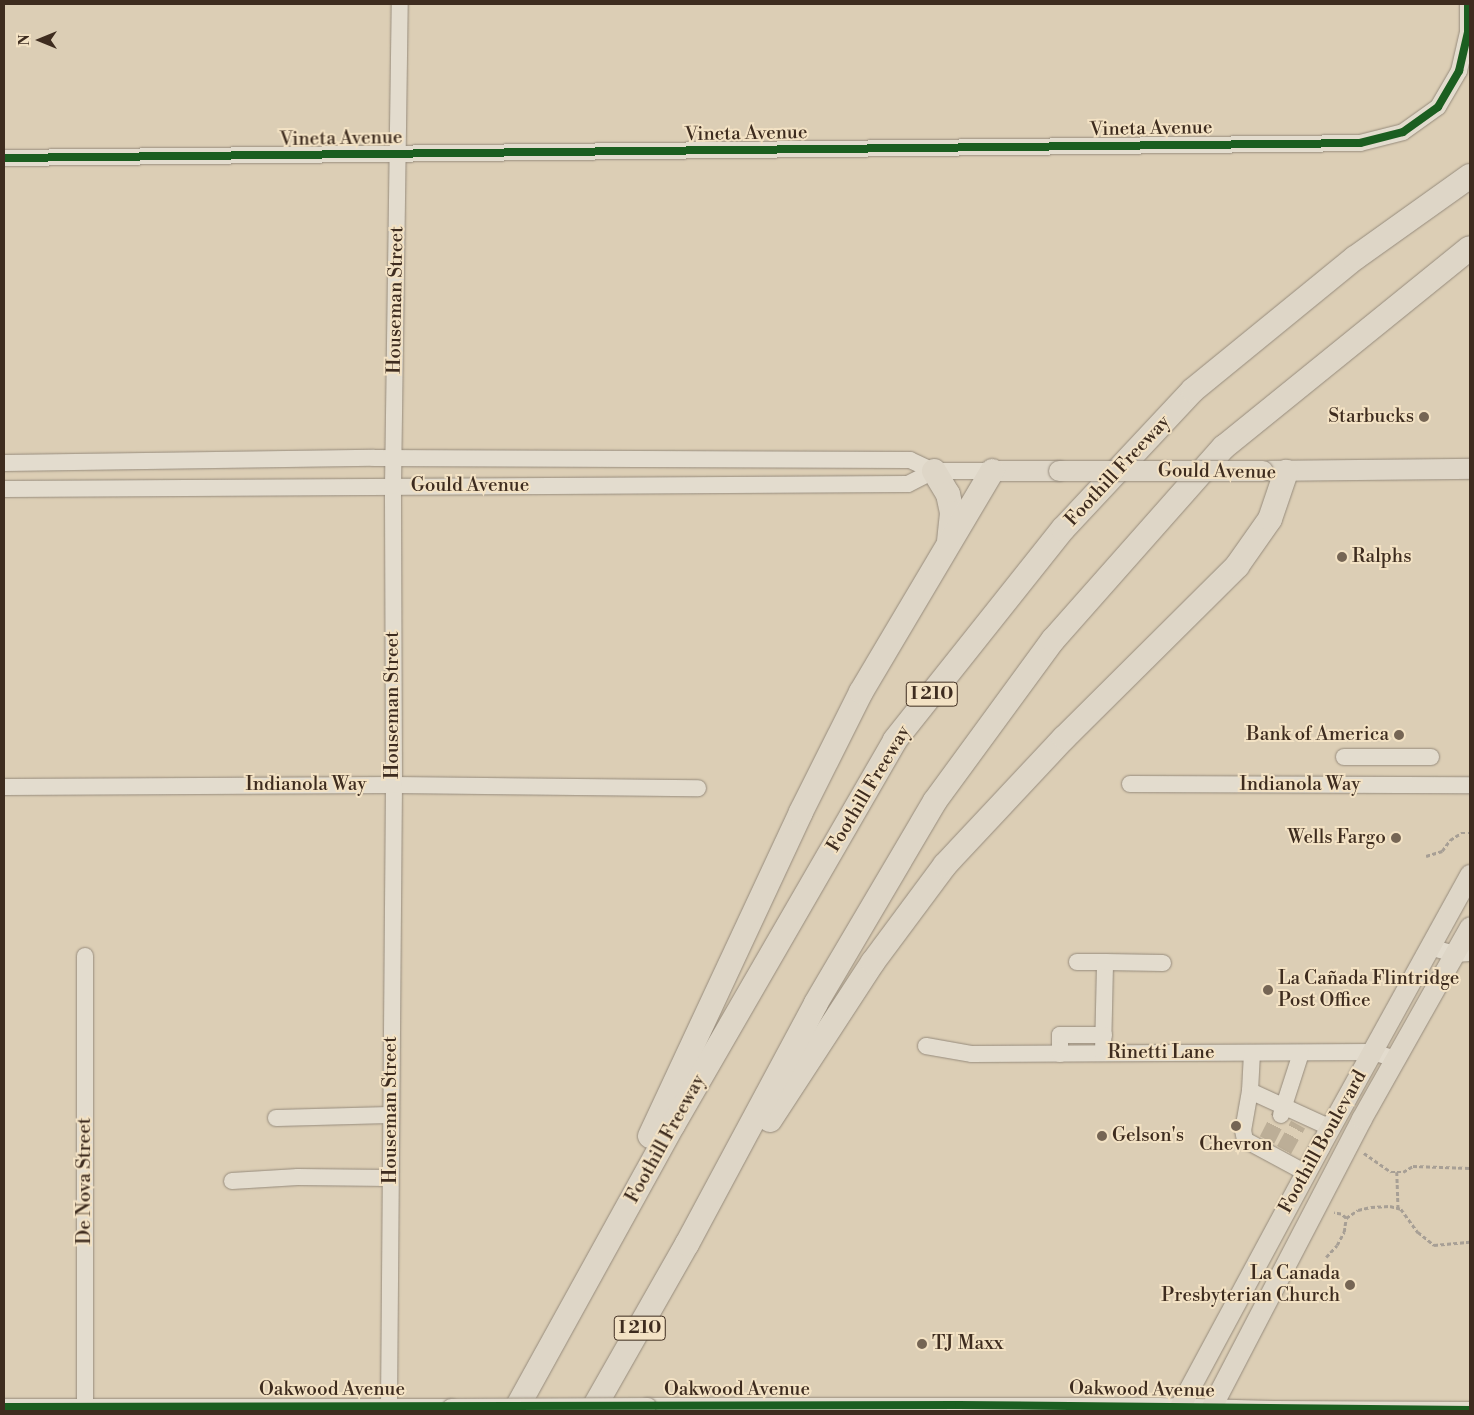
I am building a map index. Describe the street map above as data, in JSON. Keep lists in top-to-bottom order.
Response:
{
  "streets": {
    "highway": ["Foothill Freeway", "I 210"],
    "main road": ["Gould Avenue", "Foothill Boulevard"],
    "street": [
      "Vineta Avenue",
      "Houseman Street",
      "Indianola Way",
      "Rinetti Lane",
      "De Nova Street",
      "Oakwood Avenue"
    ]
  },
  "crossings": [
    ["Vineta Avenue", "Houseman Street"],
    ["Houseman Street", "Gould Avenue"],
    ["Houseman Street", "Indianola Way"],
    ["Houseman Street", "Oakwood Avenue"],
    ["Rinetti Lane", "Foothill Boulevard"],
    ["Foothill Boulevard", "Oakwood Avenue"],
    ["De Nova Street", "Oakwood Avenue"]
  ],
  "places": [
    "Starbucks",
    "Ralphs",
    "Bank of America",
    "Wells Fargo",
    "La Cañada Flintridge Post Office",
    "Chevron",
    "Gelson's",
    "La Canada Presbyterian Church",
    "TJ Maxx"
  ],
  "north": "left"
}
